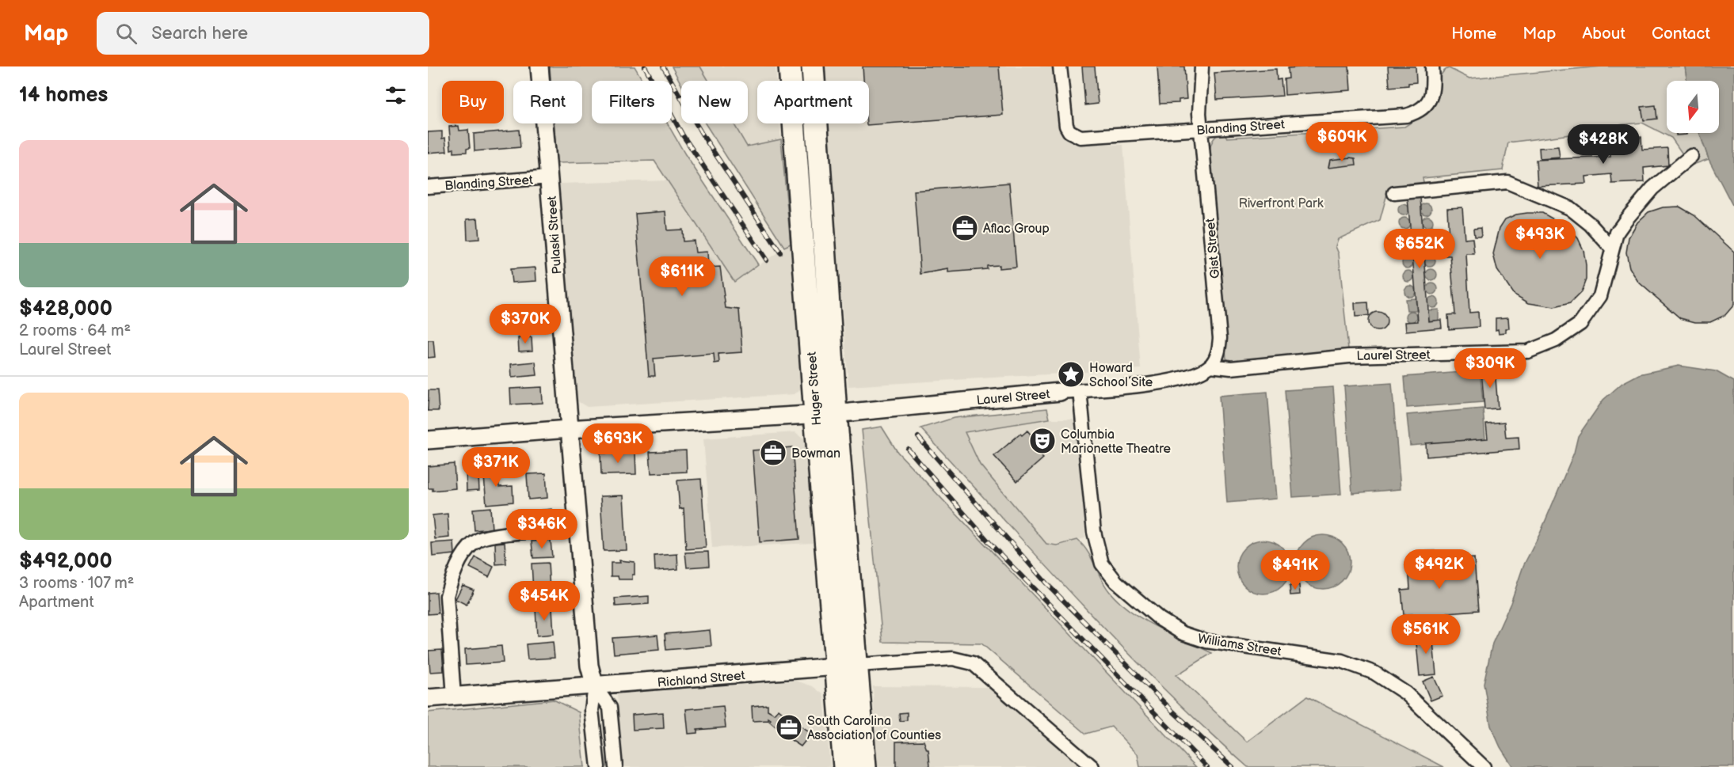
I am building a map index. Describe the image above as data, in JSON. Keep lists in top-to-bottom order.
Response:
{
  "streets": {
    "highway": ["Huger Street"],
    "street": [
      "Blanding Street",
      "Pulaski Street",
      "Gist Street",
      "Laurel Street",
      "Williams Street",
      "Richland Street"
    ]
  },
  "crossings": [
    ["Blanding Street", "Pulaski Street"],
    ["Blanding Street", "Gist Street"],
    ["Pulaski Street", "Laurel Street"],
    ["Pulaski Street", "Richland Street"],
    ["Gist Street", "Laurel Street"],
    ["Laurel Street", "Huger Street"],
    ["Laurel Street", "Williams Street"],
    ["Huger Street", "Richland Street"]
  ],
  "parks": ["Riverfront Park"],
  "places": {
    "office": ["Aflac Group", "Bowman", "South Carolina Association of Counties"],
    "place": ["Howard School Site"],
    "theatre": ["Columbia Marionette Theatre"]
  },
  "north": "bottom",
  "page": {
    "header": "Map",
    "search": "Search here",
    "nav": [
      "Home",
      "Map",
      "About",
      "Contact"
    ],
    "heading": "14 homes",
    "chip": [
      "Buy",
      "Rent",
      "Filters",
      "New",
      "Apartment"
    ],
    "price": [
      "$609K",
      "$428K",
      "$493K",
      "$652K",
      "$611K",
      "$370K",
      "$309K",
      "$693K",
      "$371K",
      "$346K",
      "$492K",
      "$491K",
      "$454K",
      "$561K"
    ],
    "list": [
      {
        "name": "$428,000",
        "note": "2 rooms · 64 m² · Laurel Street"
      },
      {
        "name": "$492,000",
        "note": "3 rooms · 107 m² · Apartment"
      }
    ]
  }
}
